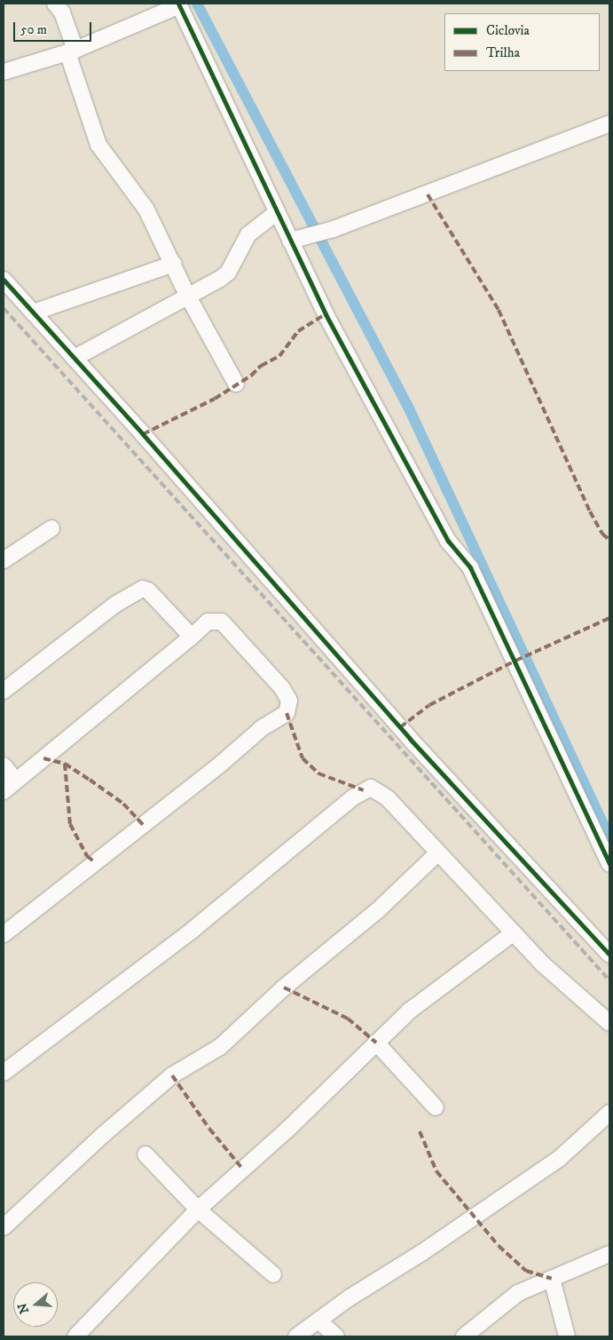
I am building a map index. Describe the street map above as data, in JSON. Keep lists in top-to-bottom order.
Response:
{
  "legend": ["Ciclovia", "Trilha"],
  "scale_bar": "50 m",
  "north": "left"
}
